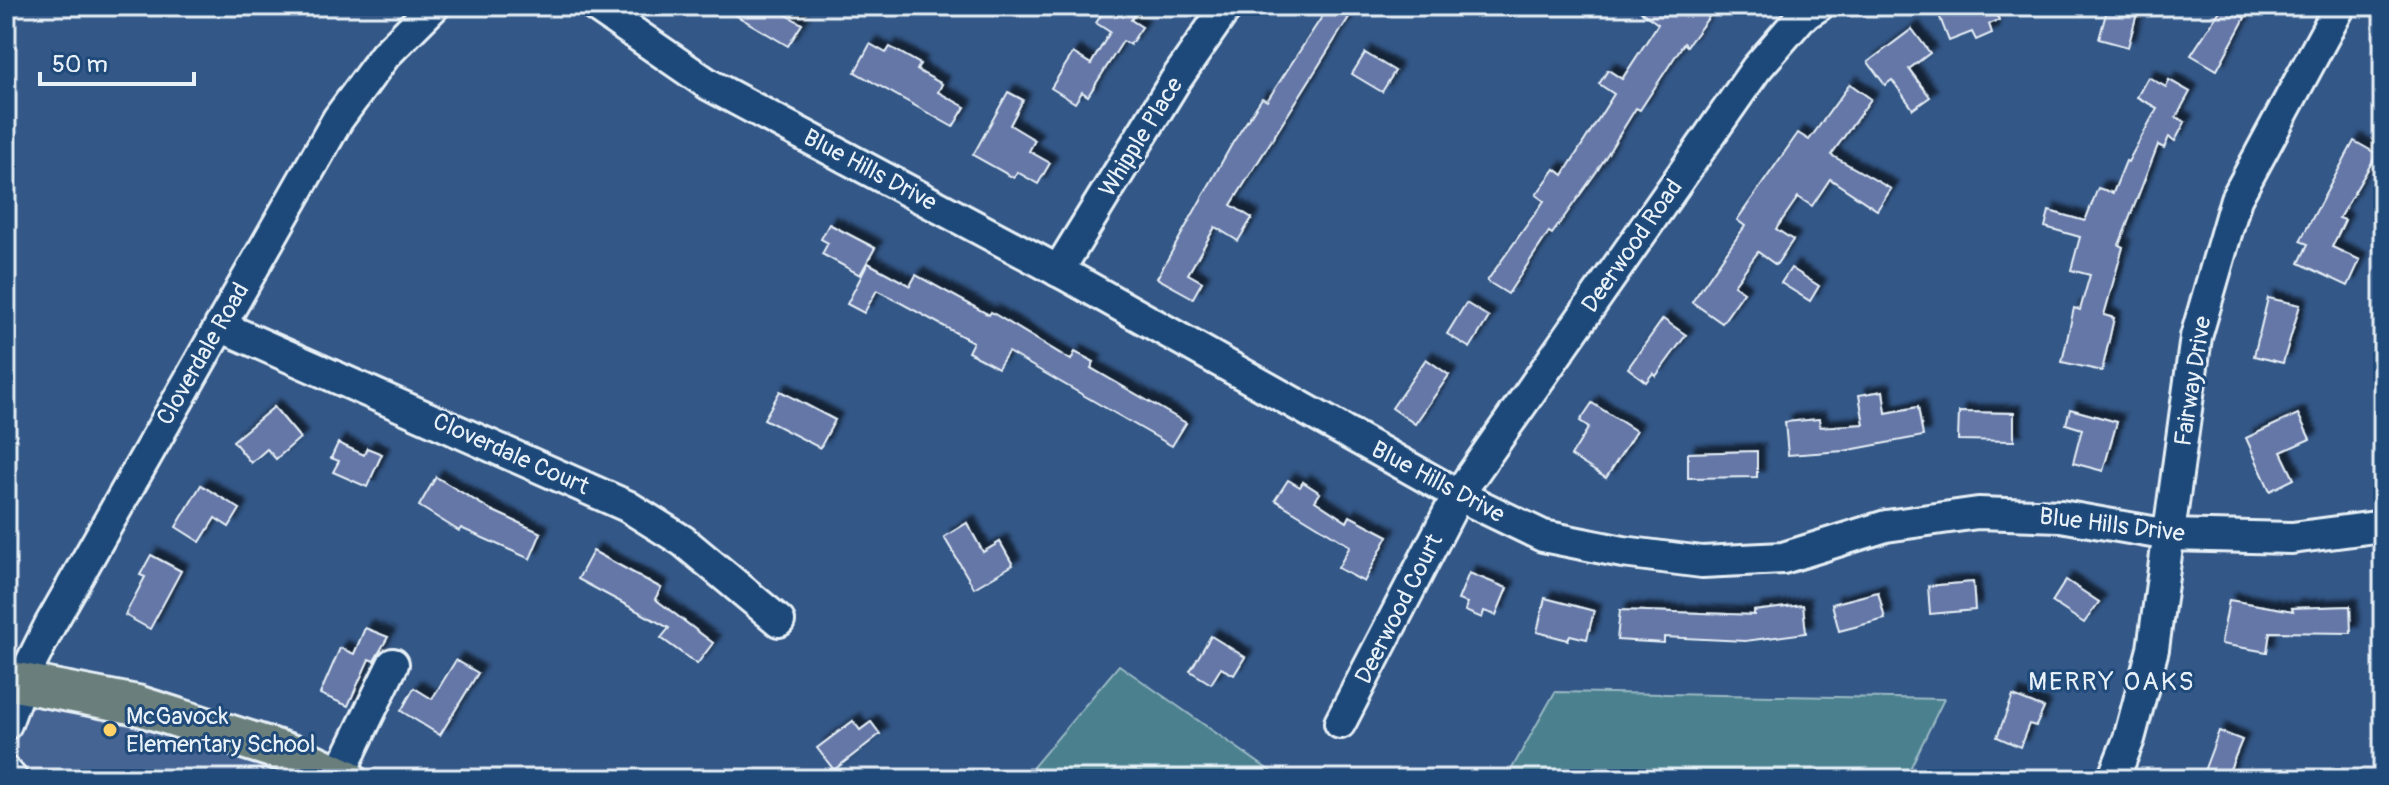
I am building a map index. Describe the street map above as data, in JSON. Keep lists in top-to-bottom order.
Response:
{
  "streets": {
    "street": [
      "Whipple Place",
      "Blue Hills Drive",
      "Deerwood Road",
      "Cloverdale Road",
      "Fairway Drive",
      "Cloverdale Court",
      "Deerwood Court"
    ]
  },
  "crossings": [
    ["Whipple Place", "Blue Hills Drive"],
    ["Blue Hills Drive", "Deerwood Road"],
    ["Blue Hills Drive", "Fairway Drive"],
    ["Blue Hills Drive", "Deerwood Court"],
    ["Deerwood Road", "Deerwood Court"],
    ["Cloverdale Road", "Cloverdale Court"]
  ],
  "districts": ["MERRY OAKS"],
  "places": ["McGavock Elementary School"],
  "scale_bar": "50 m"
}
